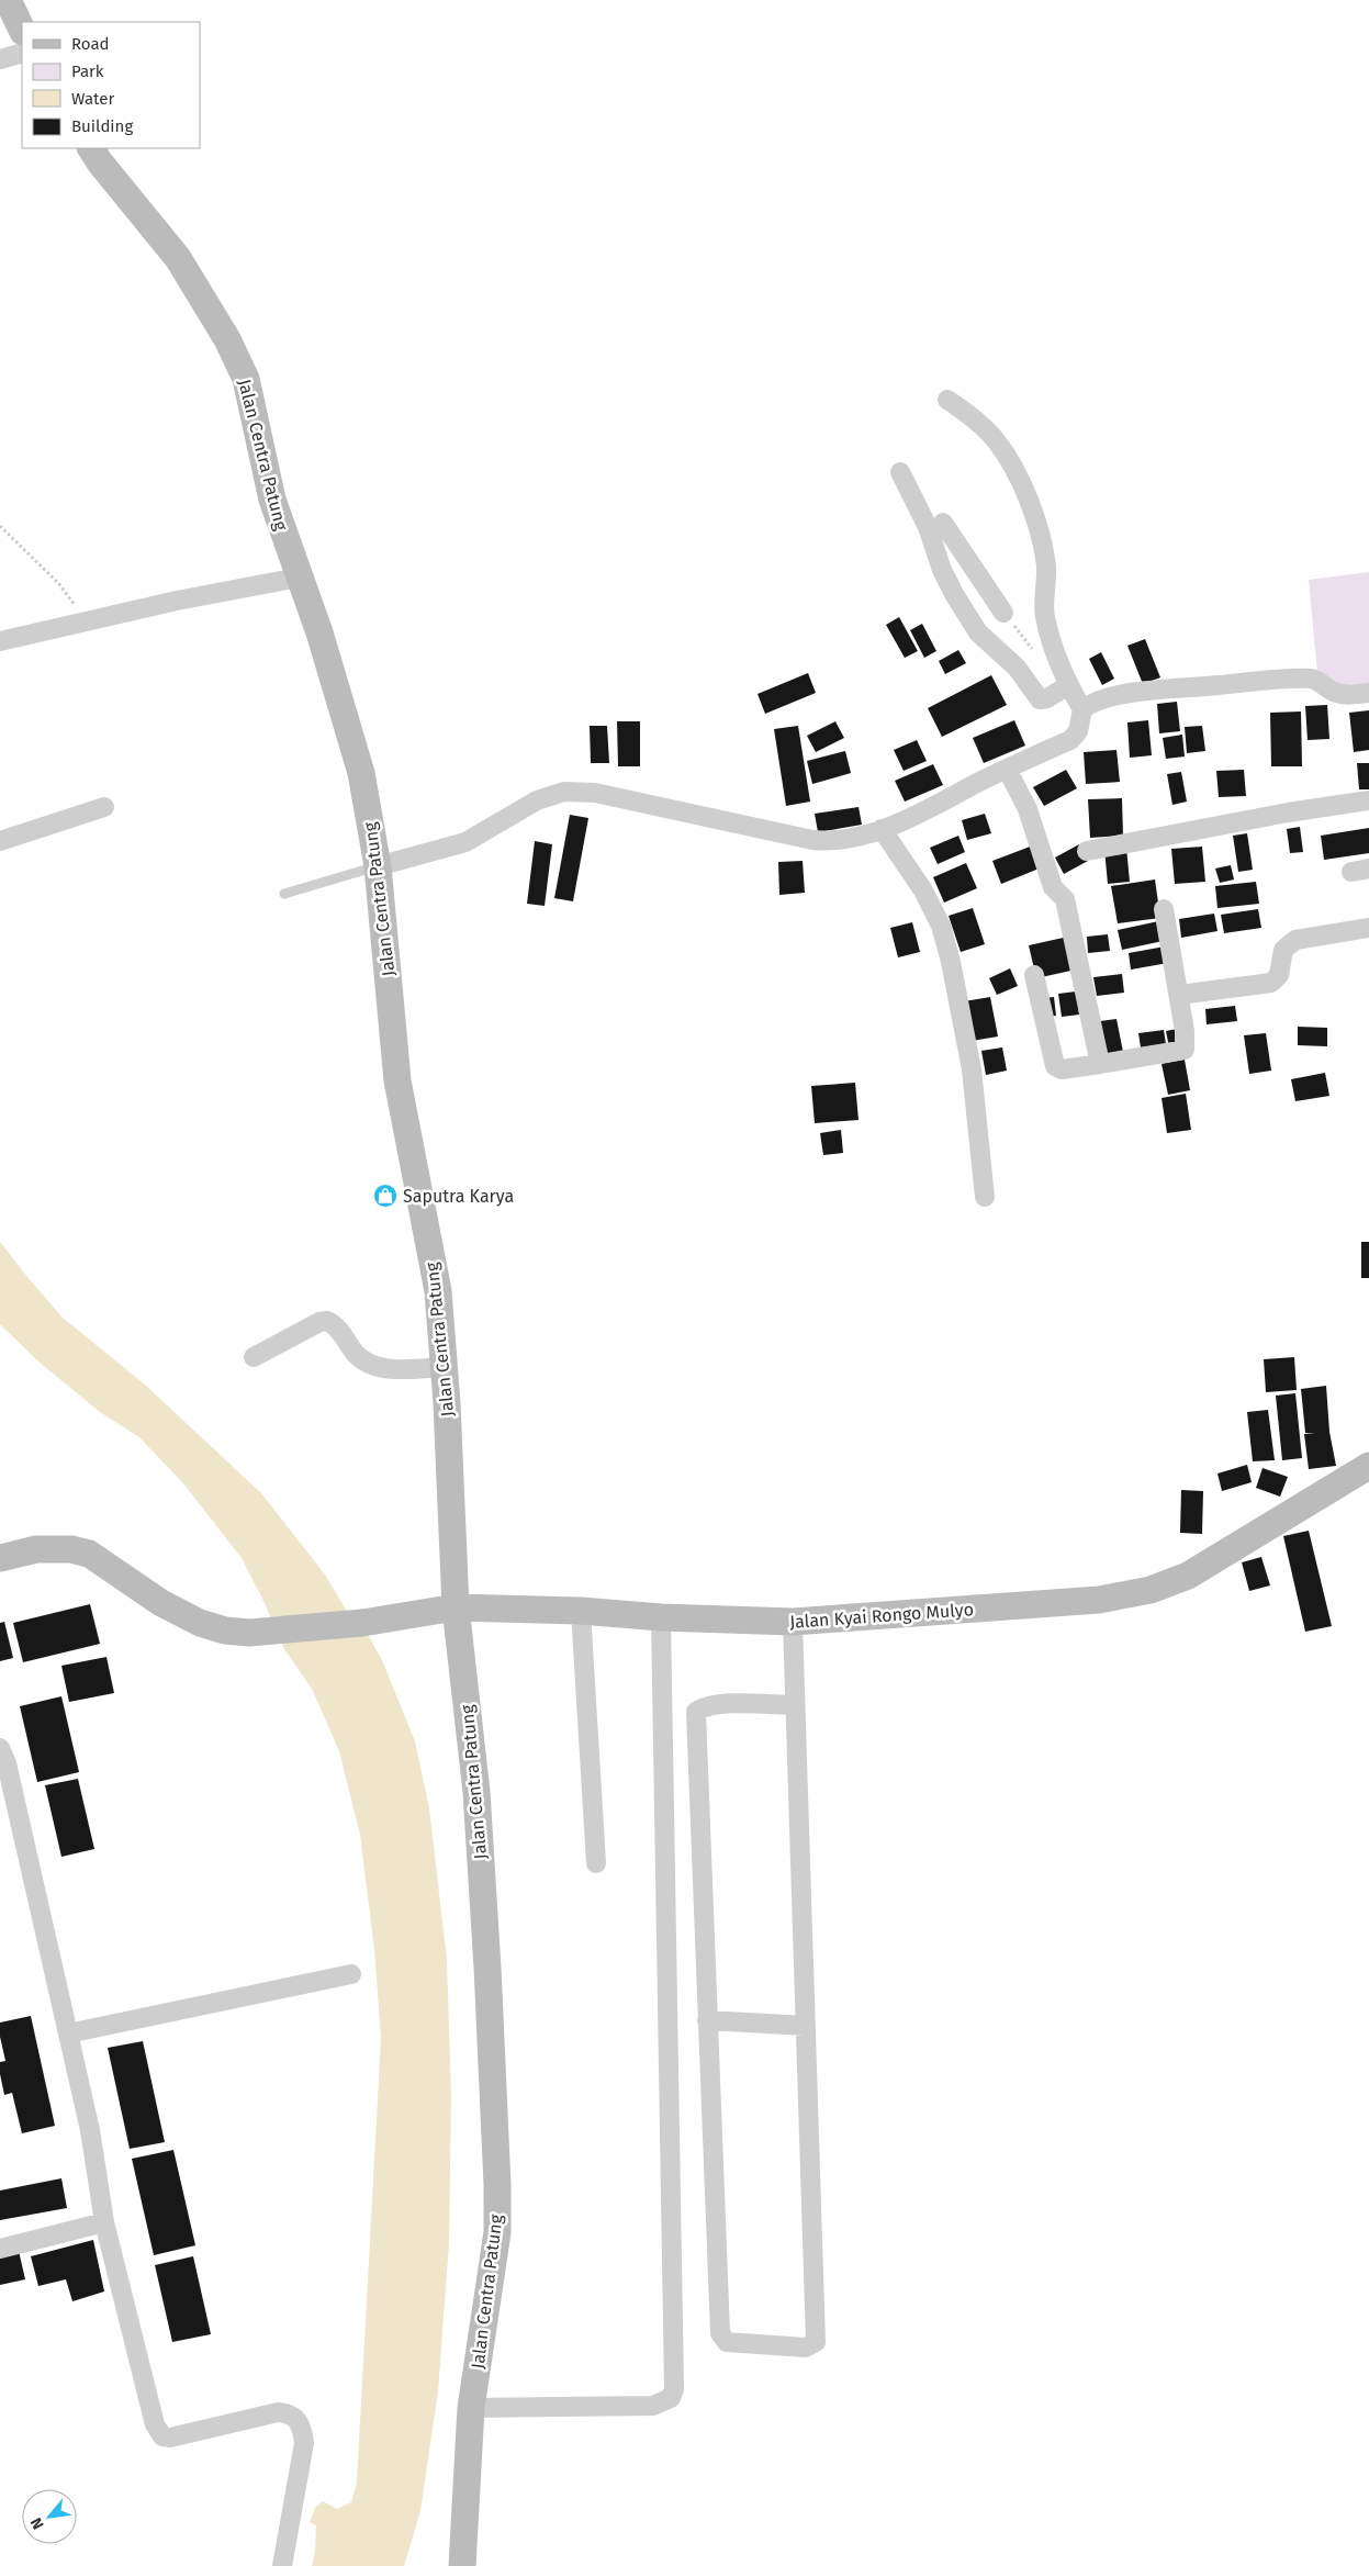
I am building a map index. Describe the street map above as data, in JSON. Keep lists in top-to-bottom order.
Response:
{
  "streets": {
    "street": ["Jalan Centra Patung", "Jalan Kyai Rongo Mulyo"]
  },
  "crossings": [
    ["Jalan Centra Patung", "Jalan Kyai Rongo Mulyo"]
  ],
  "places": {
    "shop": ["Saputra Karya"]
  },
  "legend": [
    "Road",
    "Park",
    "Water",
    "Building"
  ],
  "north": "bottom left"
}
